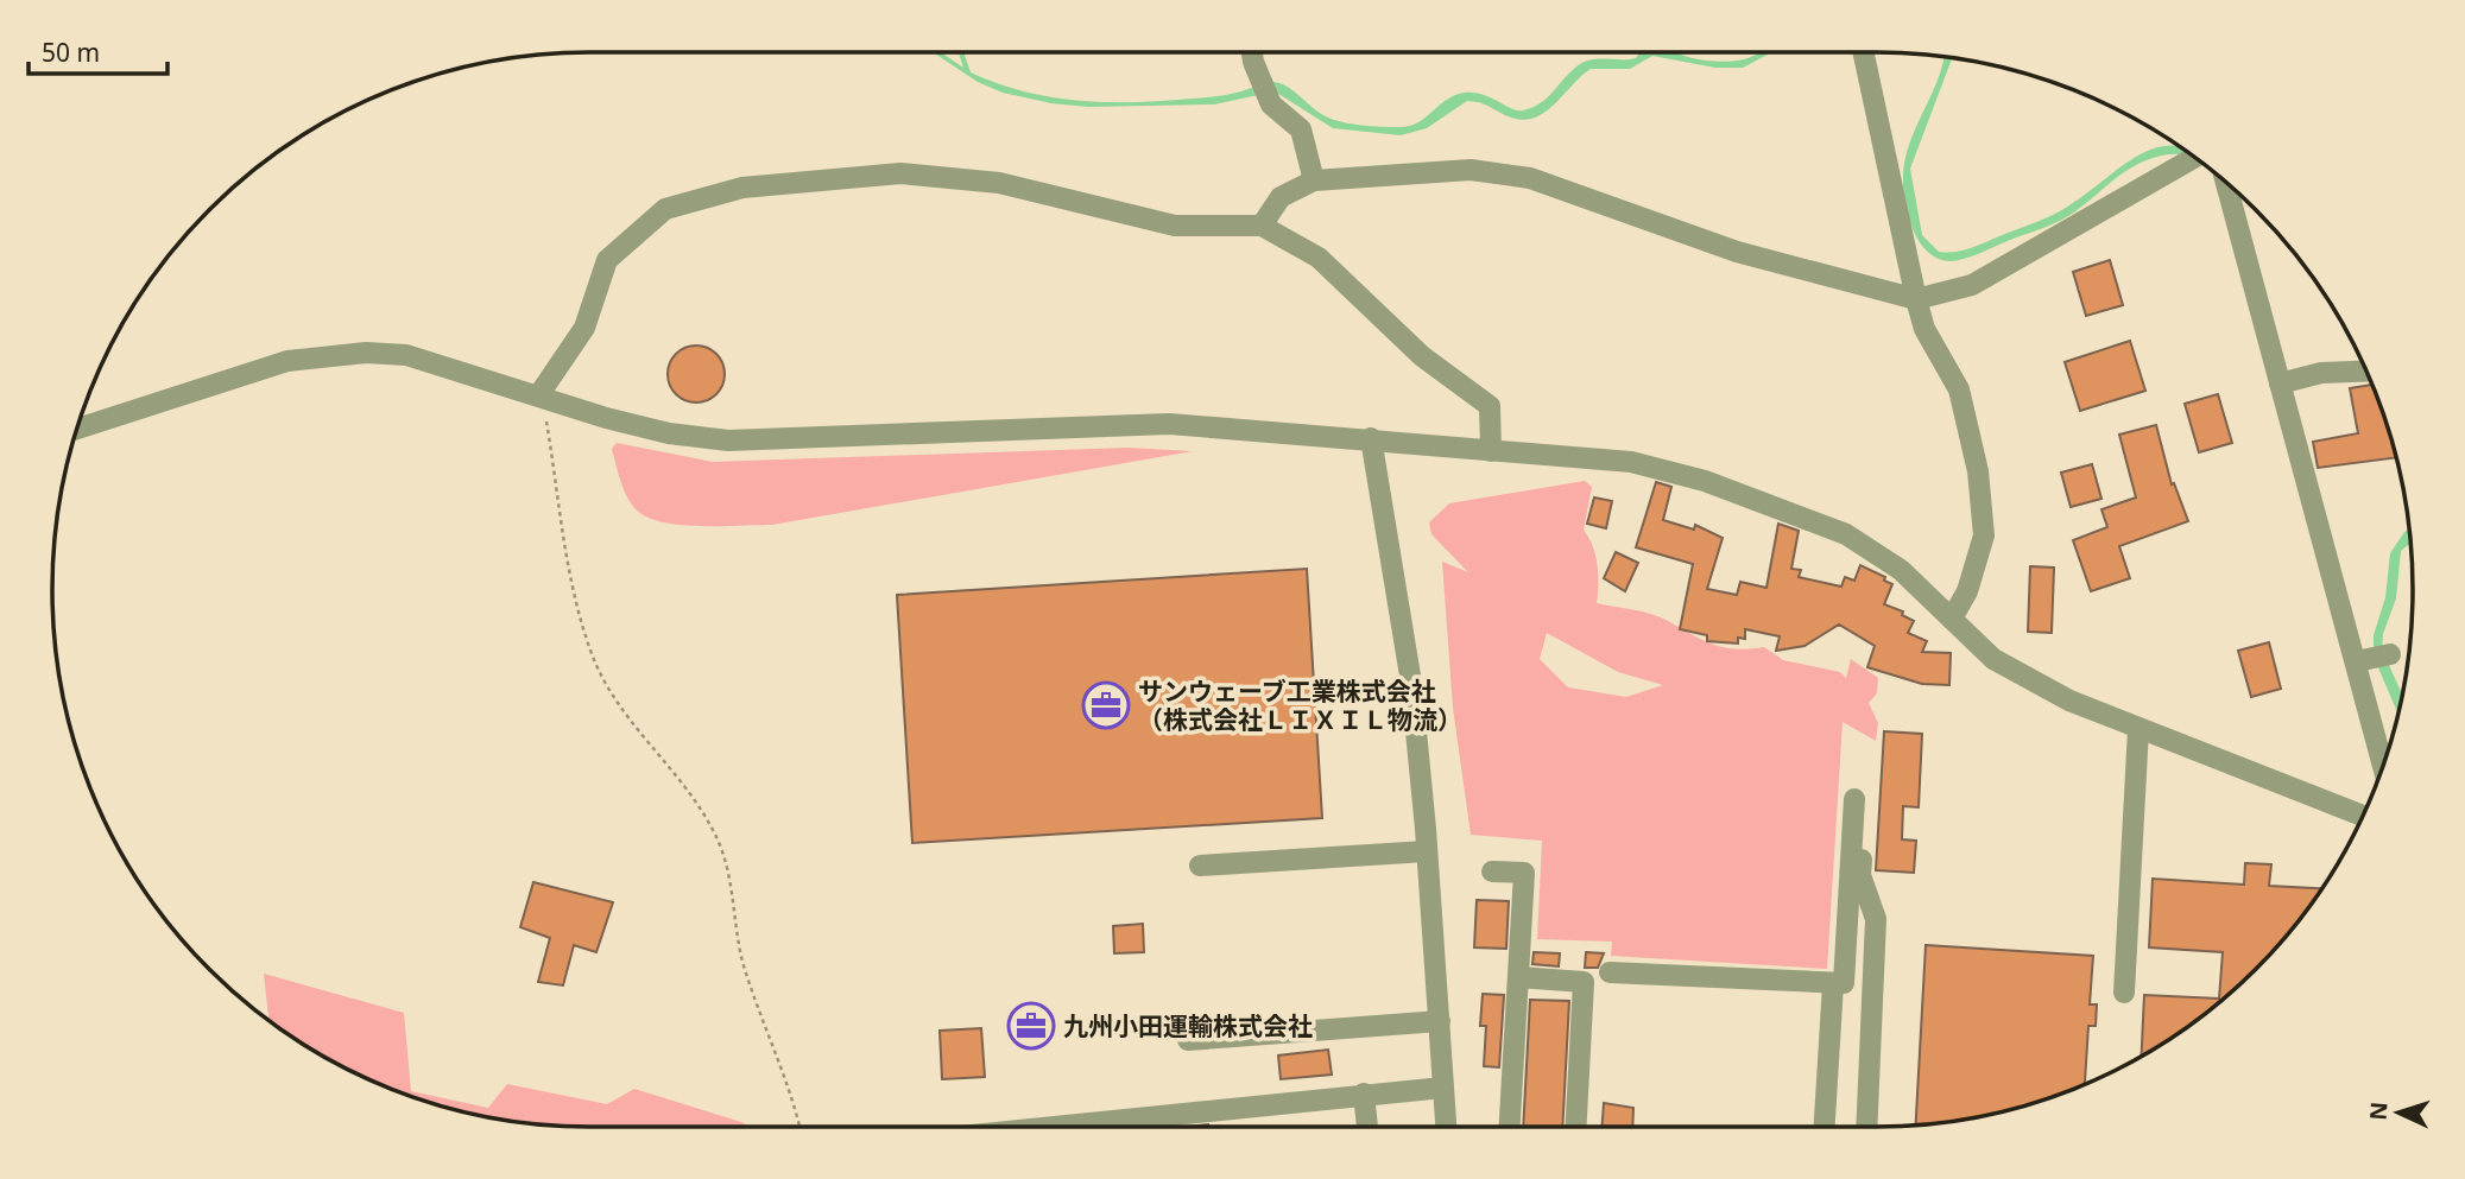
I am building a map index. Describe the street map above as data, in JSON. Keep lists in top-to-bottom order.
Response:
{
  "places": {
    "office": ["サンウェーブ工業株式会社 （株式会社ＬＩＸＩＬ物流）", "九州小田運輸株式会社"]
  },
  "scale_bar": "50 m",
  "north": "left"
}
